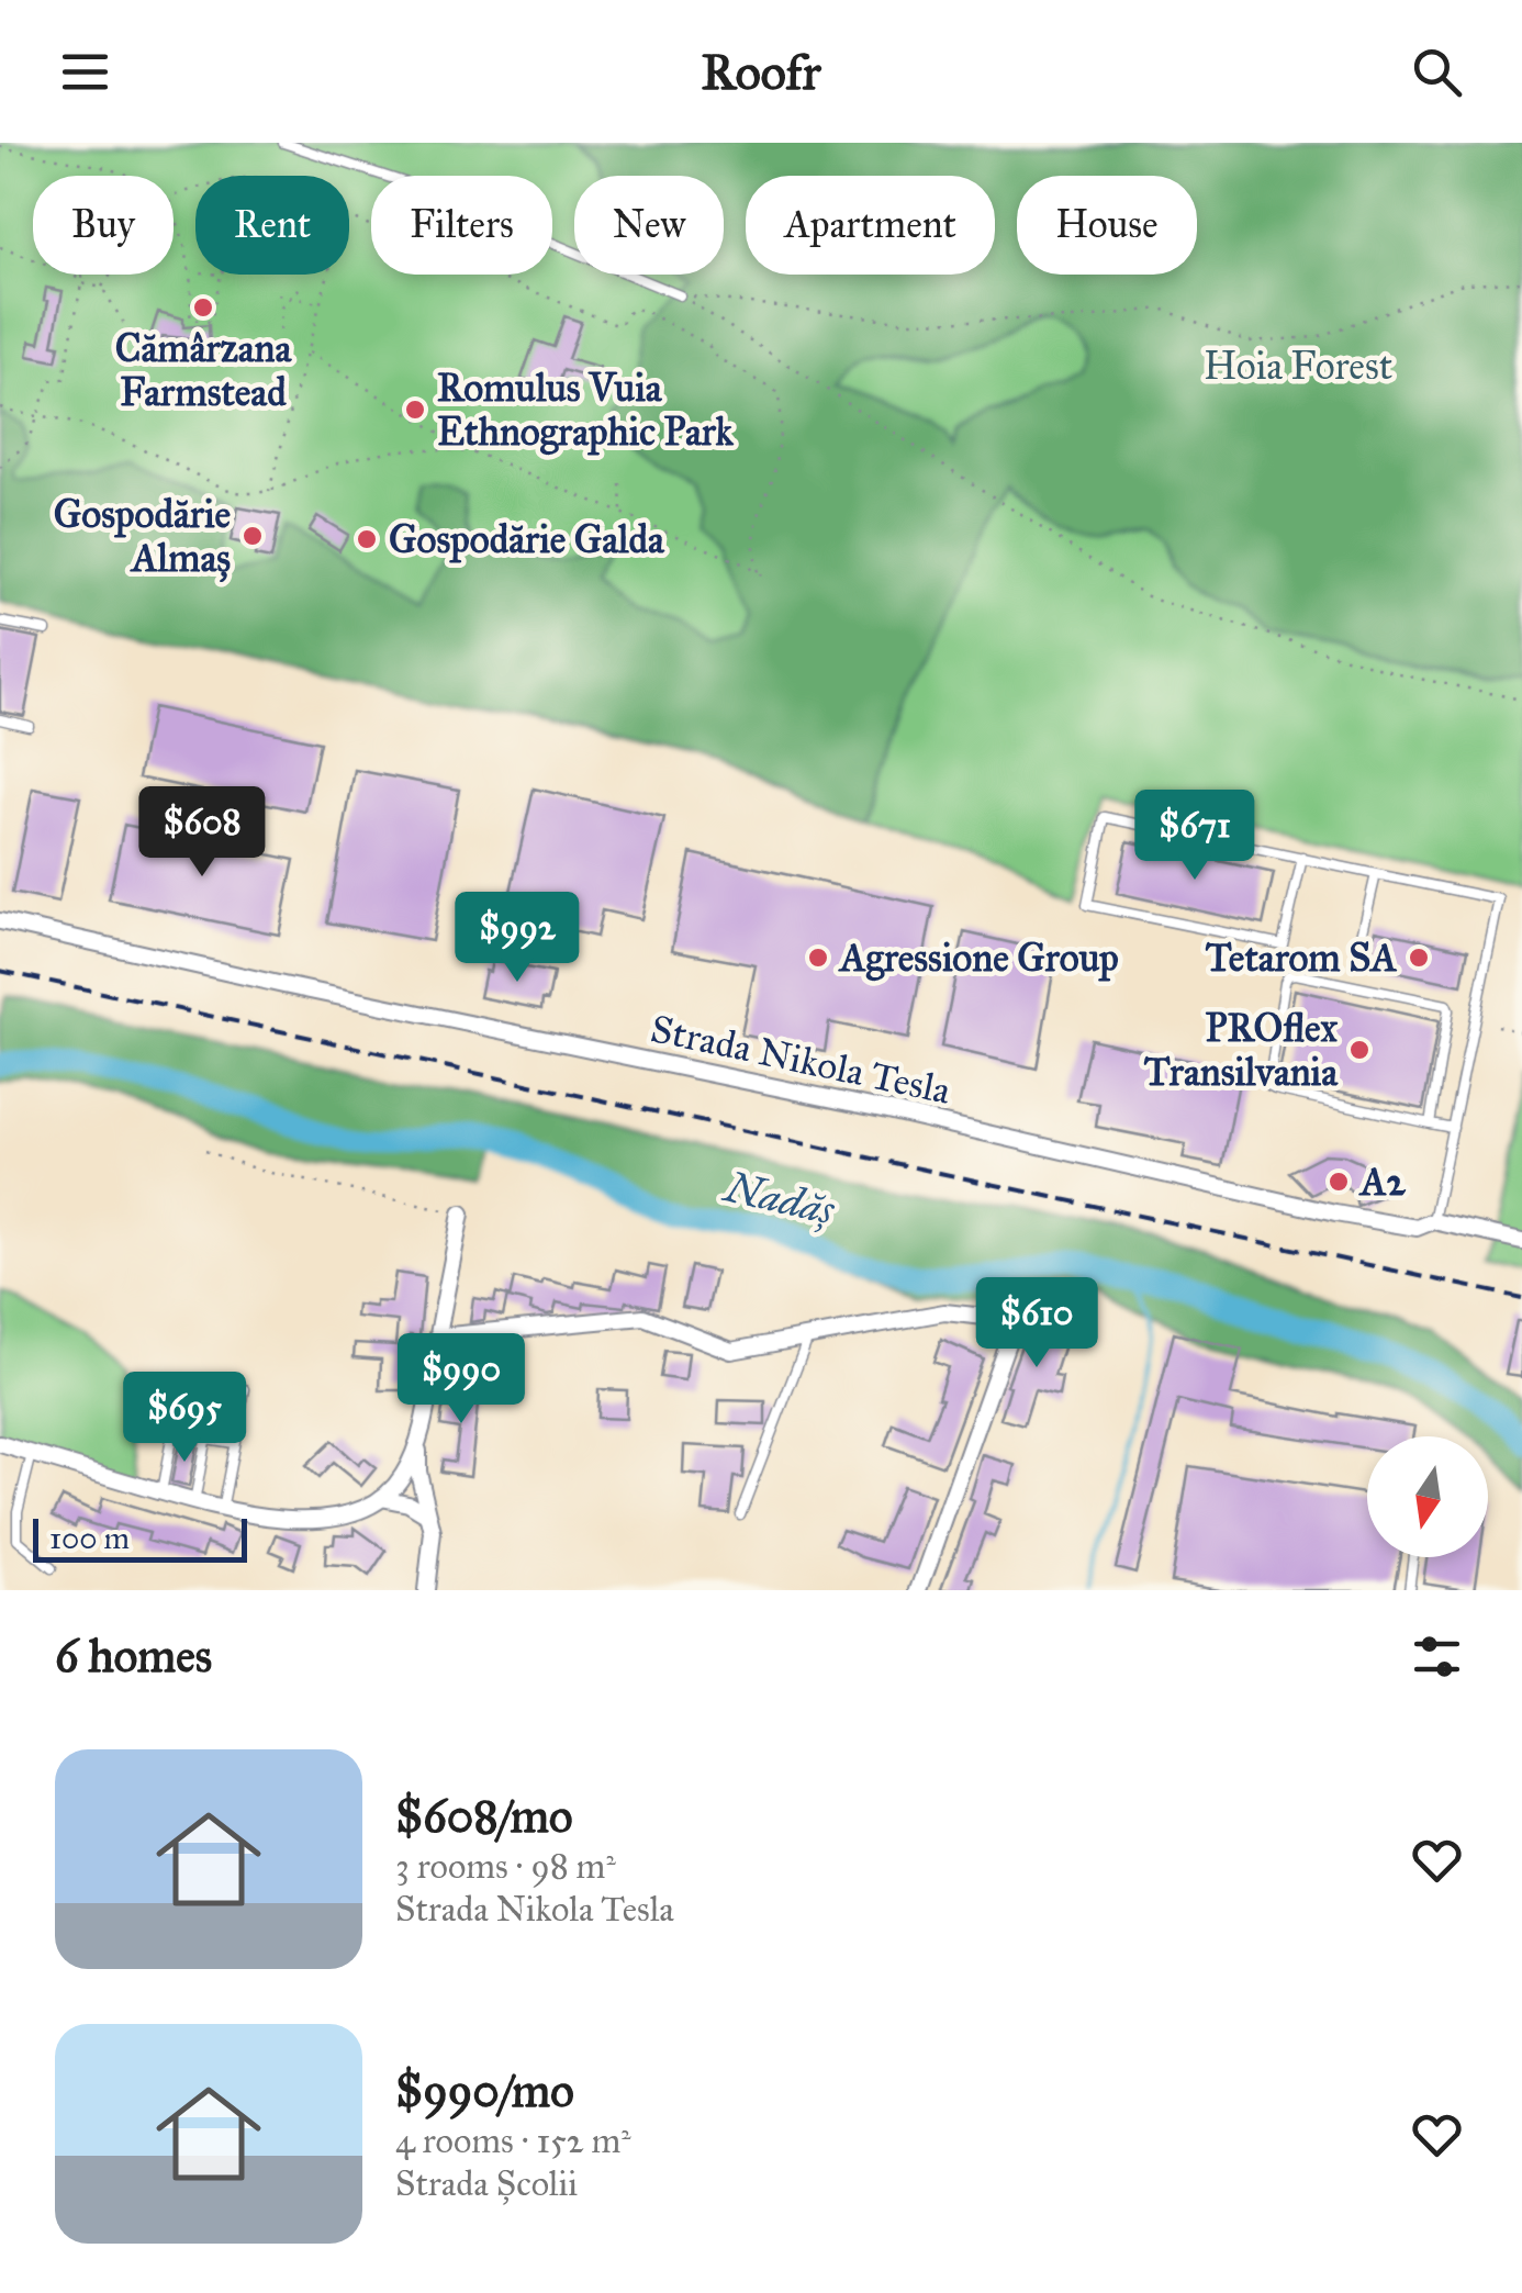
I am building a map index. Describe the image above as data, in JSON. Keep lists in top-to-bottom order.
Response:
{
  "streets": {
    "street": ["Strada Nikola Tesla"]
  },
  "water": ["Nadăș"],
  "parks": ["Hoia Forest"],
  "places": [
    "Cămârzana Farmstead",
    "Romulus Vuia Ethnographic Park",
    "Gospodărie Almaș",
    "Gospodărie Galda",
    "Agressione Group",
    "Tetarom SA",
    "PROflex Transilvania",
    "A2"
  ],
  "scale_bar": "100 m",
  "north": "bottom",
  "page": {
    "header": "Roofr",
    "chip": [
      "Buy",
      "Rent",
      "Filters",
      "New",
      "Apartment",
      "House"
    ],
    "price": [
      "$608",
      "$671",
      "$992",
      "$610",
      "$990",
      "$695"
    ],
    "scale": "100 m",
    "heading": "6 homes",
    "list": [
      {
        "name": "$608/mo",
        "note": "3 rooms · 98 m² · Strada Nikola Tesla"
      },
      {
        "name": "$990/mo",
        "note": "4 rooms · 152 m² · Strada Școlii"
      }
    ]
  }
}
